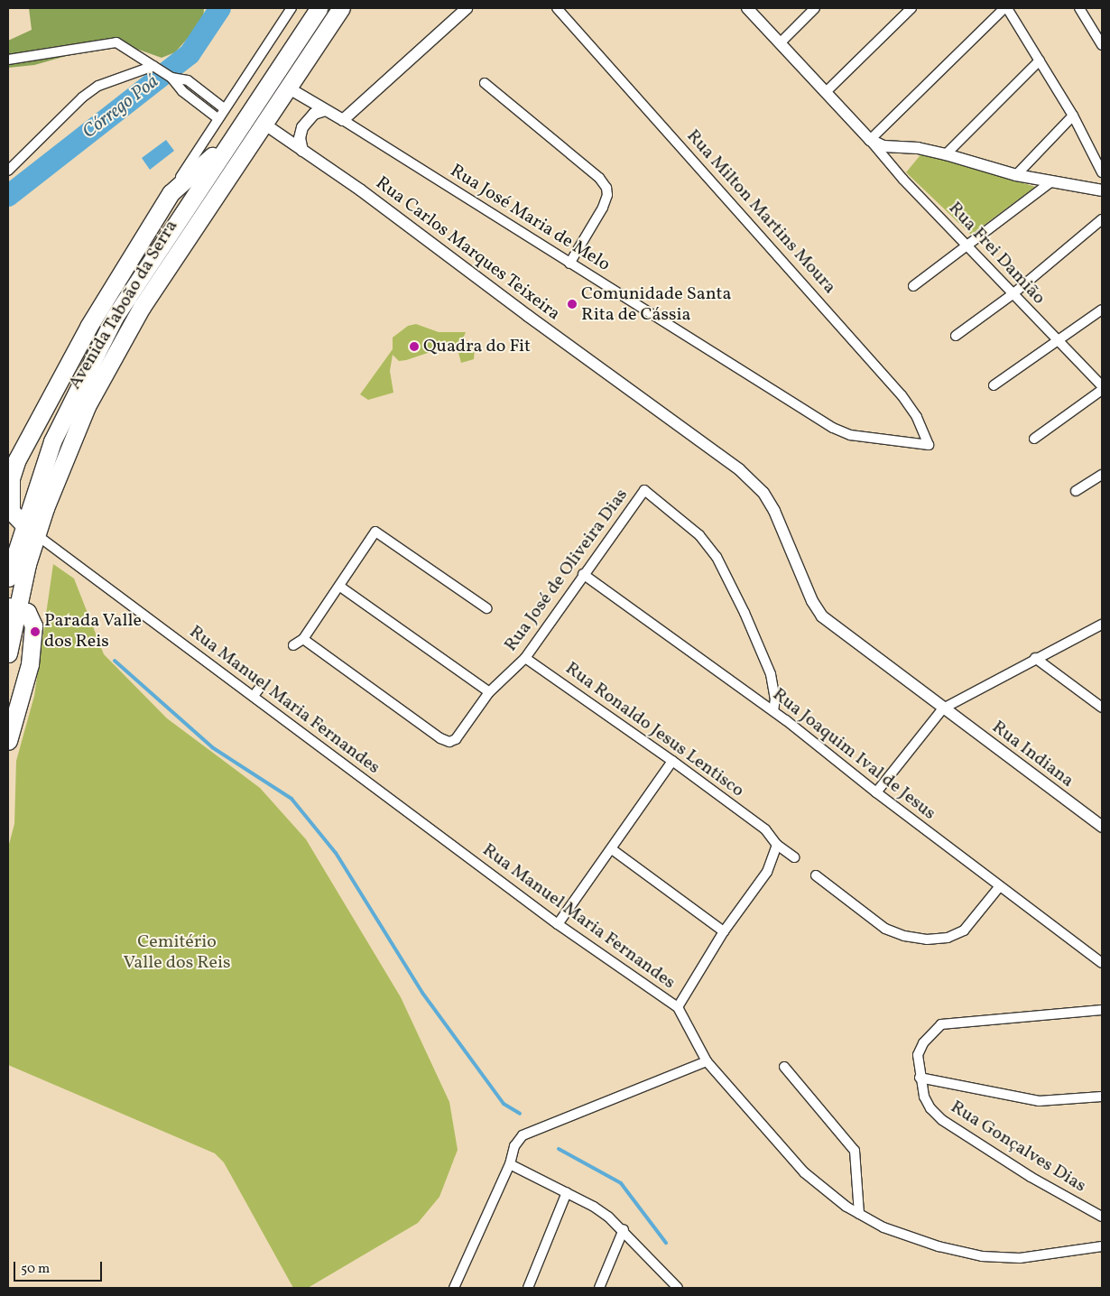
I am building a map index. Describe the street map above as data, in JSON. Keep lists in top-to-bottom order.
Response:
{
  "streets": {
    "highway": ["Avenida Taboão da Serra"],
    "street": [
      "Rua Milton Martins Moura",
      "Rua José Maria de Melo",
      "Rua Carlos Marques Teixeira",
      "Rua Frei Damião",
      "Rua José de Oliveira Dias",
      "Rua Manuel Maria Fernandes",
      "Rua Ronaldo Jesus Lentisco",
      "Rua Joaquim Ival de Jesus",
      "Rua Indiana",
      "Rua Gonçalves Dias"
    ]
  },
  "crossings": [
    ["Rua Milton Martins Moura", "Rua José Maria de Melo"],
    ["Rua José Maria de Melo", "Avenida Taboão da Serra"],
    ["Rua Carlos Marques Teixeira", "Avenida Taboão da Serra"],
    ["Rua Carlos Marques Teixeira", "Rua Indiana"],
    ["Avenida Taboão da Serra", "Rua Manuel Maria Fernandes"],
    ["Rua José de Oliveira Dias", "Rua Ronaldo Jesus Lentisco"],
    ["Rua José de Oliveira Dias", "Rua Joaquim Ival de Jesus"]
  ],
  "water": ["Córrego Poá"],
  "parks": ["Cemitério Valle dos Reis"],
  "places": ["Comunidade Santa Rita de Cássia", "Quadra do Fit", "Parada Valle dos Reis"],
  "scale_bar": "50 m"
}
